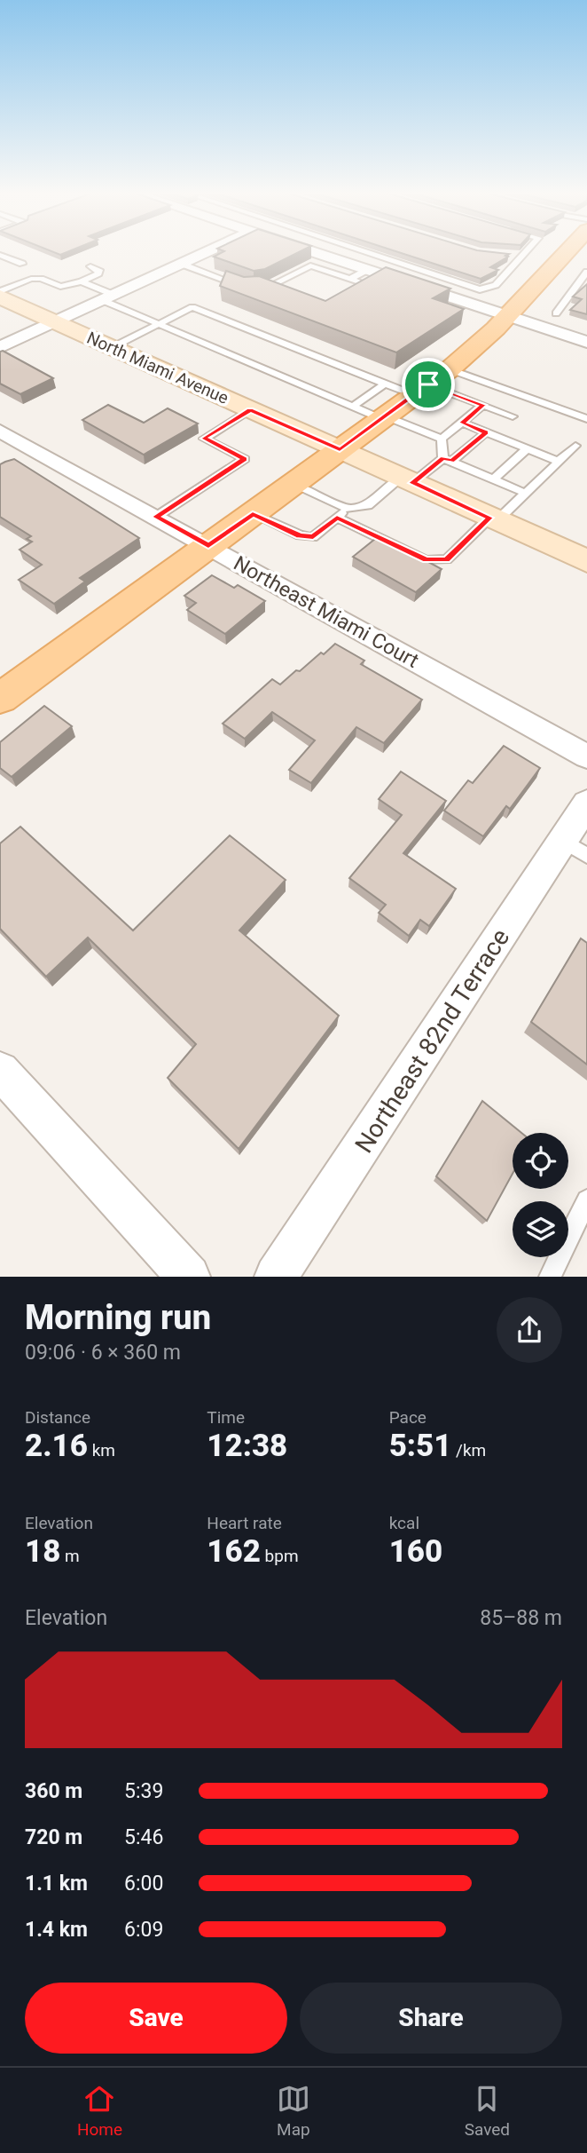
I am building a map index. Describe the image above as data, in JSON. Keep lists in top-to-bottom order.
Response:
{
  "streets": {
    "main road": ["North Miami Avenue"],
    "street": ["Northeast Miami Court", "Northeast 82nd Terrace"]
  },
  "page": {
    "heading": ["Morning run", "09:06 · 6 × 360 m"],
    "stats": [
      ["Distance", "2.16 km"],
      ["Time", "12:38"],
      ["Pace", "5:51 /km"],
      ["Elevation", "18 m"],
      ["Heart rate", "162 bpm"],
      ["kcal", "160"]
    ],
    "chart": ["Elevation", "85–88 m"],
    "list": [
      {
        "name": "360 m",
        "note": "5:39"
      },
      {
        "name": "720 m",
        "note": "5:46"
      },
      {
        "name": "1.1 km",
        "note": "6:00"
      },
      {
        "name": "1.4 km",
        "note": "6:09"
      }
    ],
    "buttons": ["Save", "Share"],
    "tabs": ["Home", "Map", "Saved"]
  }
}
